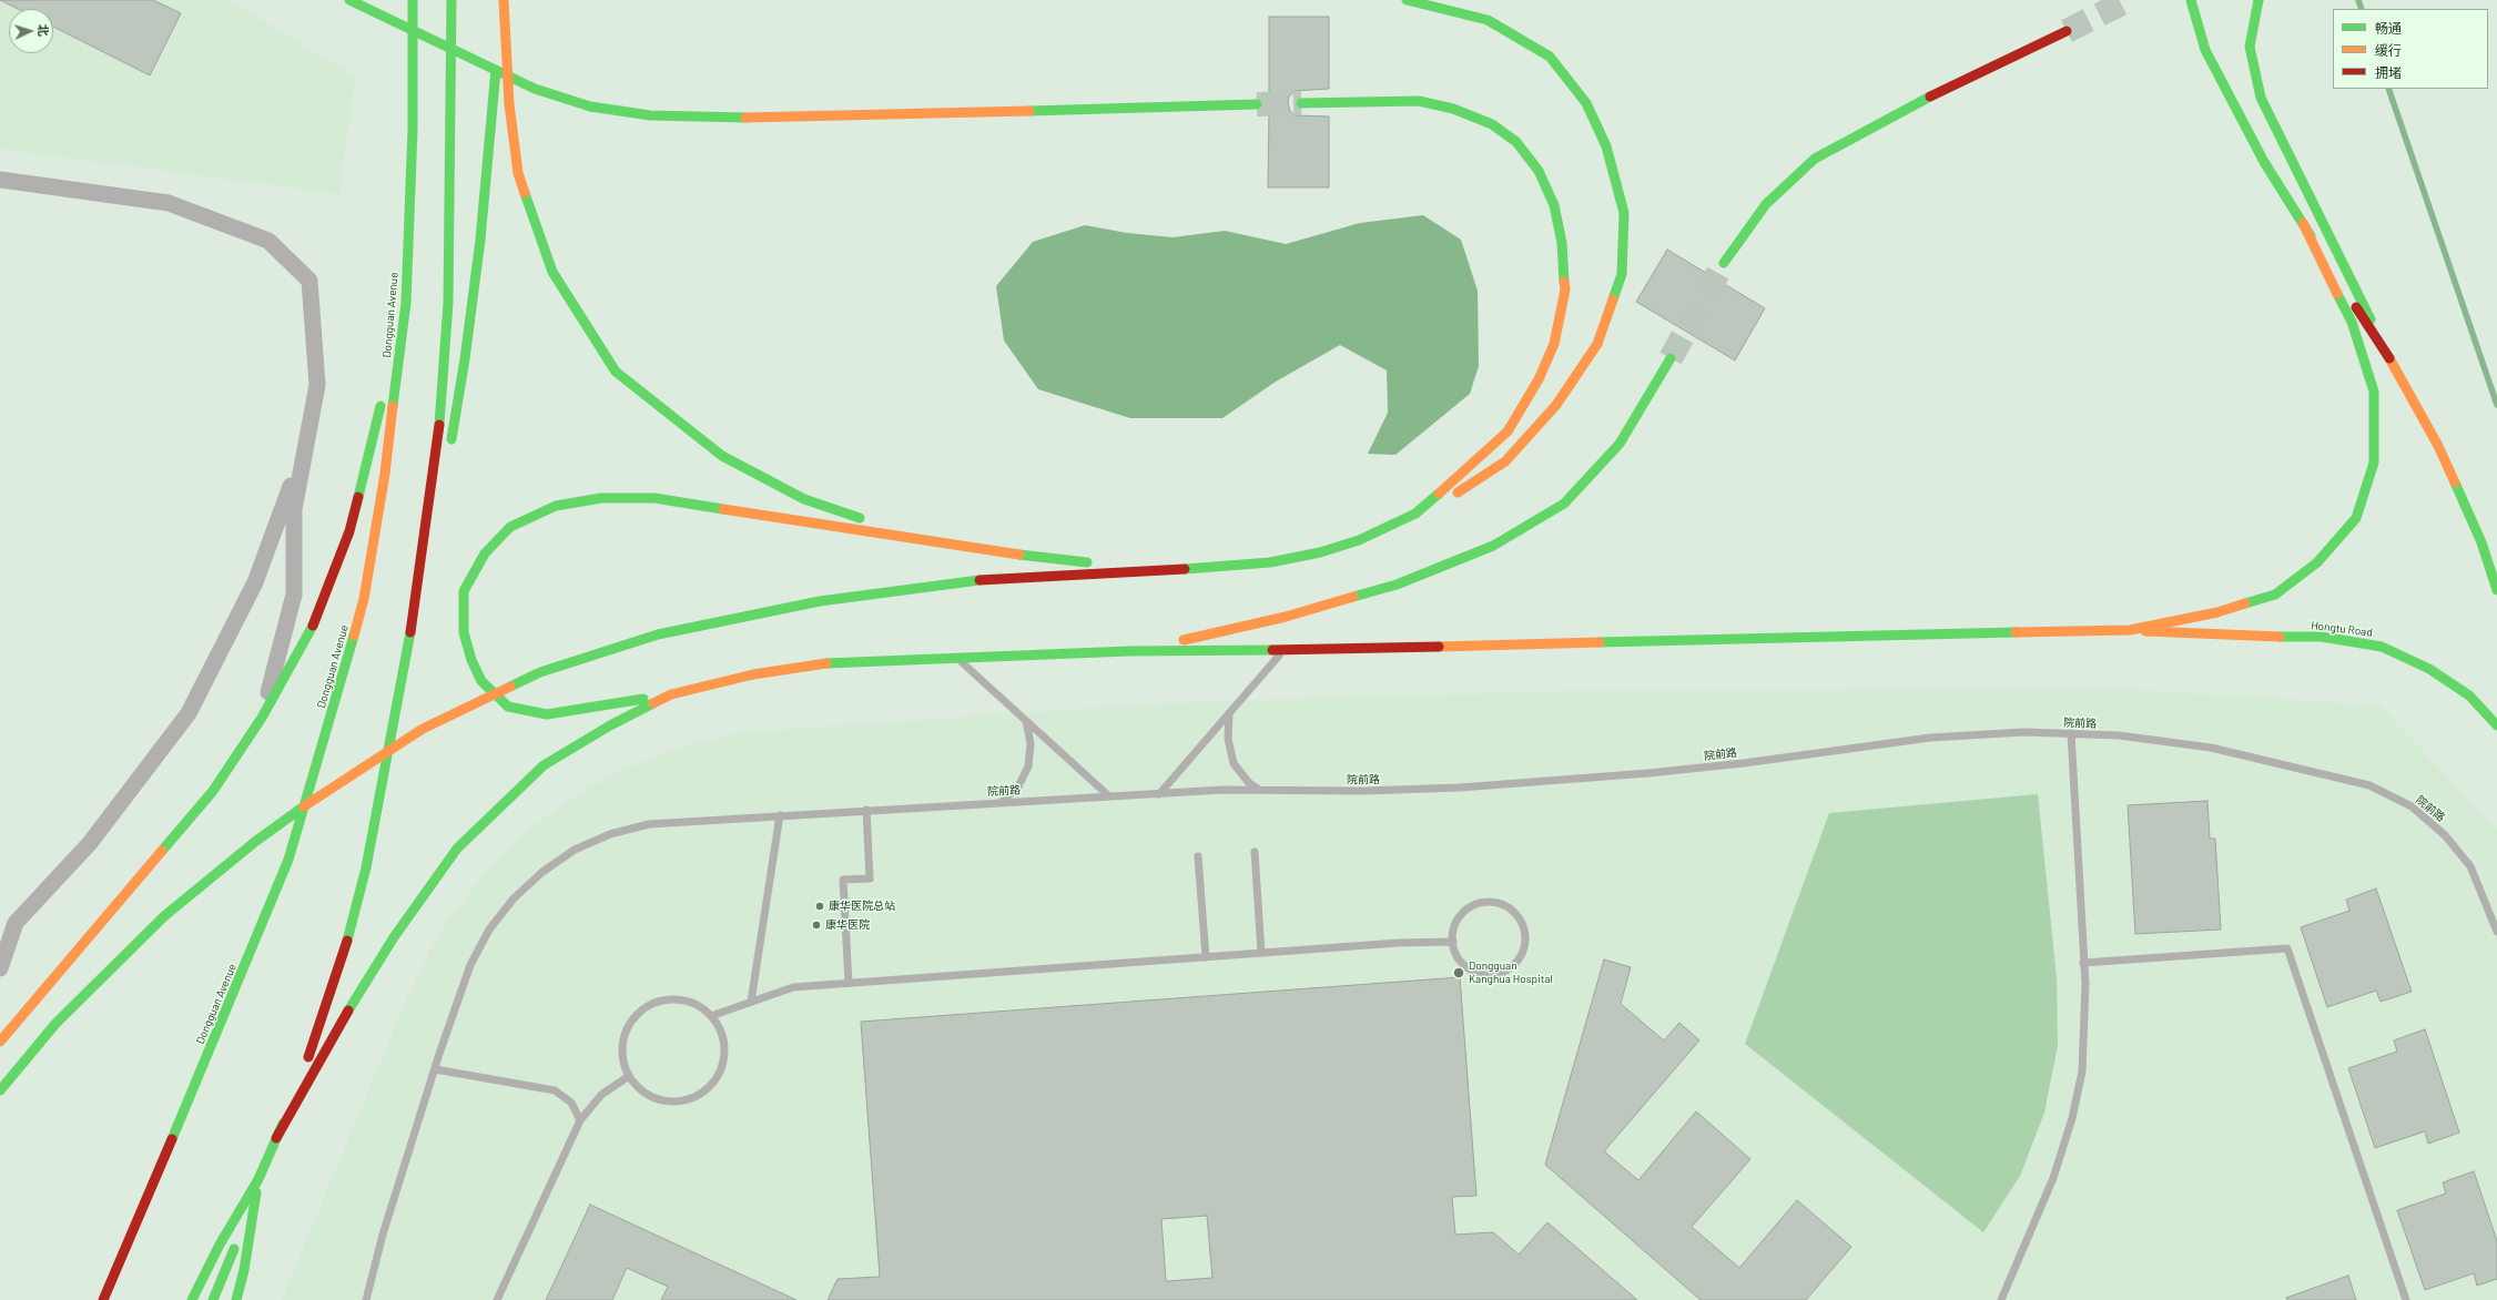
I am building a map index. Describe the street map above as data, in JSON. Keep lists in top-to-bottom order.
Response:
{
  "streets": {
    "main road": ["Dongguan Avenue", "Hongtu Road"],
    "lane": ["院前路"]
  },
  "places": ["康华医院总站", "康华医院", "Dongguan Kanghua Hospital"],
  "legend": ["畅通", "缓行", "拥堵"],
  "north": "right"
}
